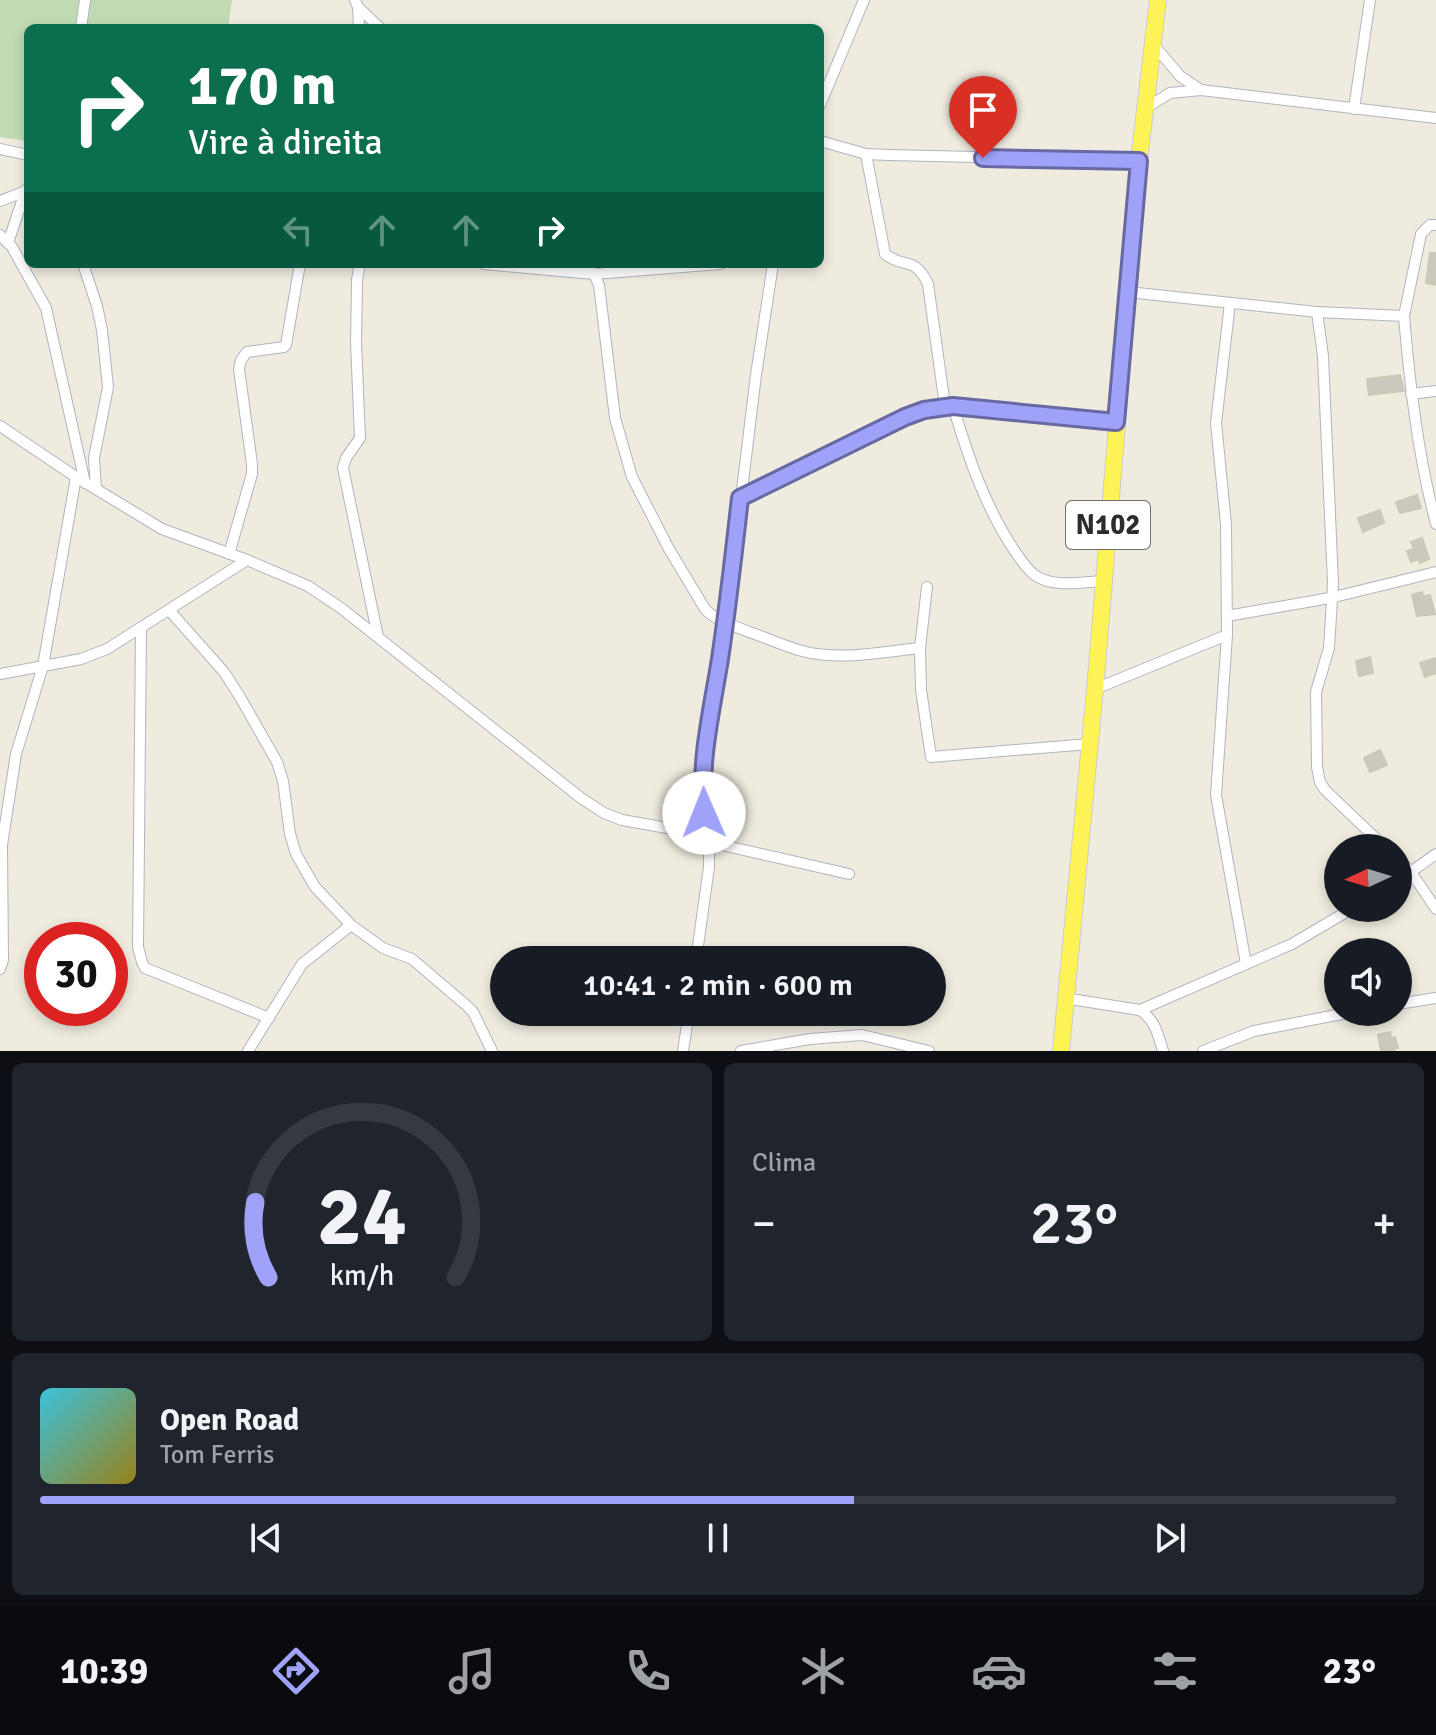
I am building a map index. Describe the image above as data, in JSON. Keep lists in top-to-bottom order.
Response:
{
  "streets": {
    "main road": ["N102"]
  },
  "north": "left",
  "page": {
    "turn": ["170 m", "Vire à direita"],
    "limit": "30",
    "trip": "10:41 · 2 min · 600 m",
    "tile": "Clima",
    "heat": ["−", "23°", "+"],
    "song": ["Open Road", "Tom Ferris"],
    "tabs": ["10:39", "23°"],
    "gauge": ["24", "km/h"]
  }
}
